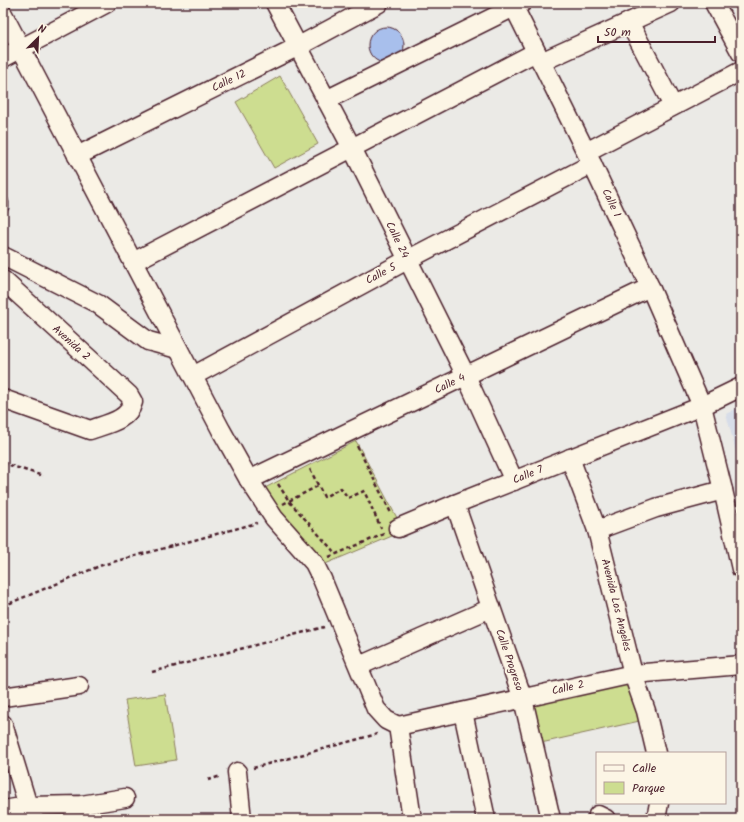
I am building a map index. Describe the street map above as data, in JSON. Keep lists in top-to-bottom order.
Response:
{
  "streets": {
    "street": [
      "Calle 12",
      "Calle 1",
      "Calle 24",
      "Calle 5",
      "Avenida 2",
      "Calle 4",
      "Calle 7",
      "Avenida Los Angeles",
      "Calle Progreso",
      "Calle 2"
    ]
  },
  "crossings": [
    ["Calle 12", "Calle 24"],
    ["Calle 1", "Calle 5"],
    ["Calle 1", "Calle 4"],
    ["Calle 1", "Calle 7"],
    ["Calle 24", "Calle 5"],
    ["Calle 24", "Calle 4"],
    ["Calle 24", "Calle 7"],
    ["Calle 7", "Avenida Los Angeles"],
    ["Calle 7", "Calle Progreso"],
    ["Avenida Los Angeles", "Calle 2"],
    ["Calle Progreso", "Calle 2"]
  ],
  "legend": ["Calle", "Parque"],
  "scale_bar": "50 m",
  "north": "top right"
}
